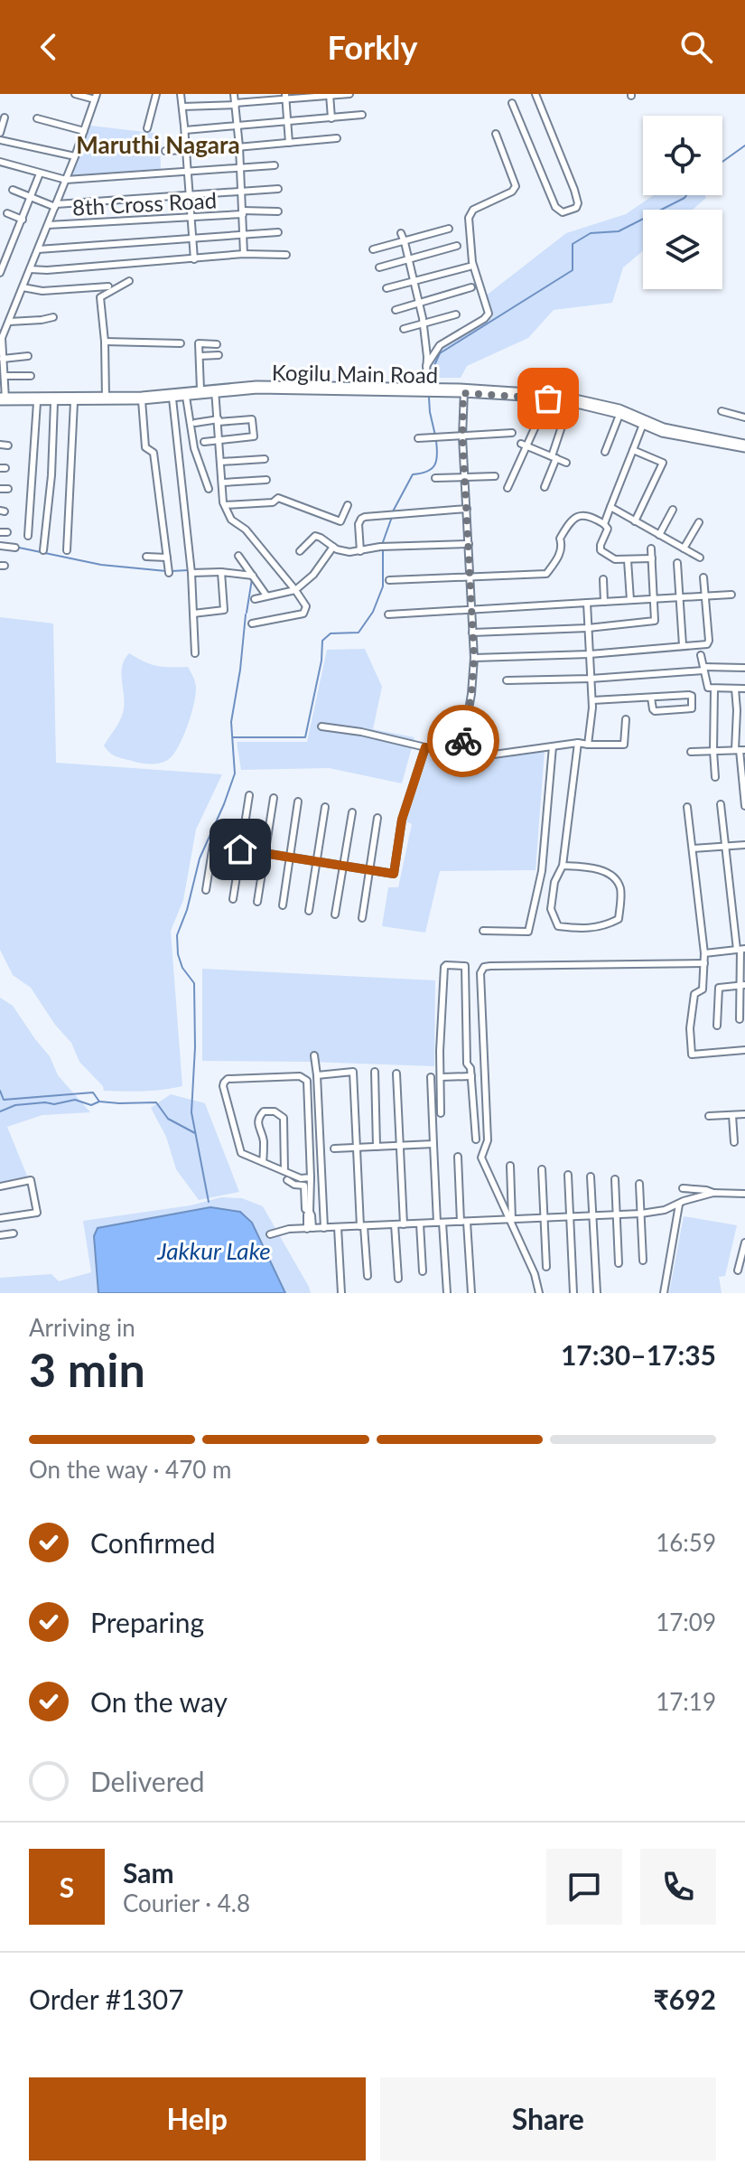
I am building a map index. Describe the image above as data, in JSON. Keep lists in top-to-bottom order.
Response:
{
  "streets": {
    "main road": ["Kogilu Main Road"],
    "street": ["8th Cross Road"]
  },
  "districts": ["Maruthi Nagara"],
  "water": ["Jakkur Lake"],
  "page": {
    "header": "Forkly",
    "heading": ["3 min", "Arriving in", "17:30–17:35"],
    "panel": [
      "Sam",
      "Courier · 4.8",
      "Order #1307",
      "₹692"
    ],
    "bar": "On the way · 470 m",
    "list": [
      ["Confirmed", "16:59"],
      ["Preparing", "17:09"],
      ["On the way", "17:19"],
      "Delivered"
    ],
    "round": "S",
    "buttons": ["Help", "Share"]
  }
}
